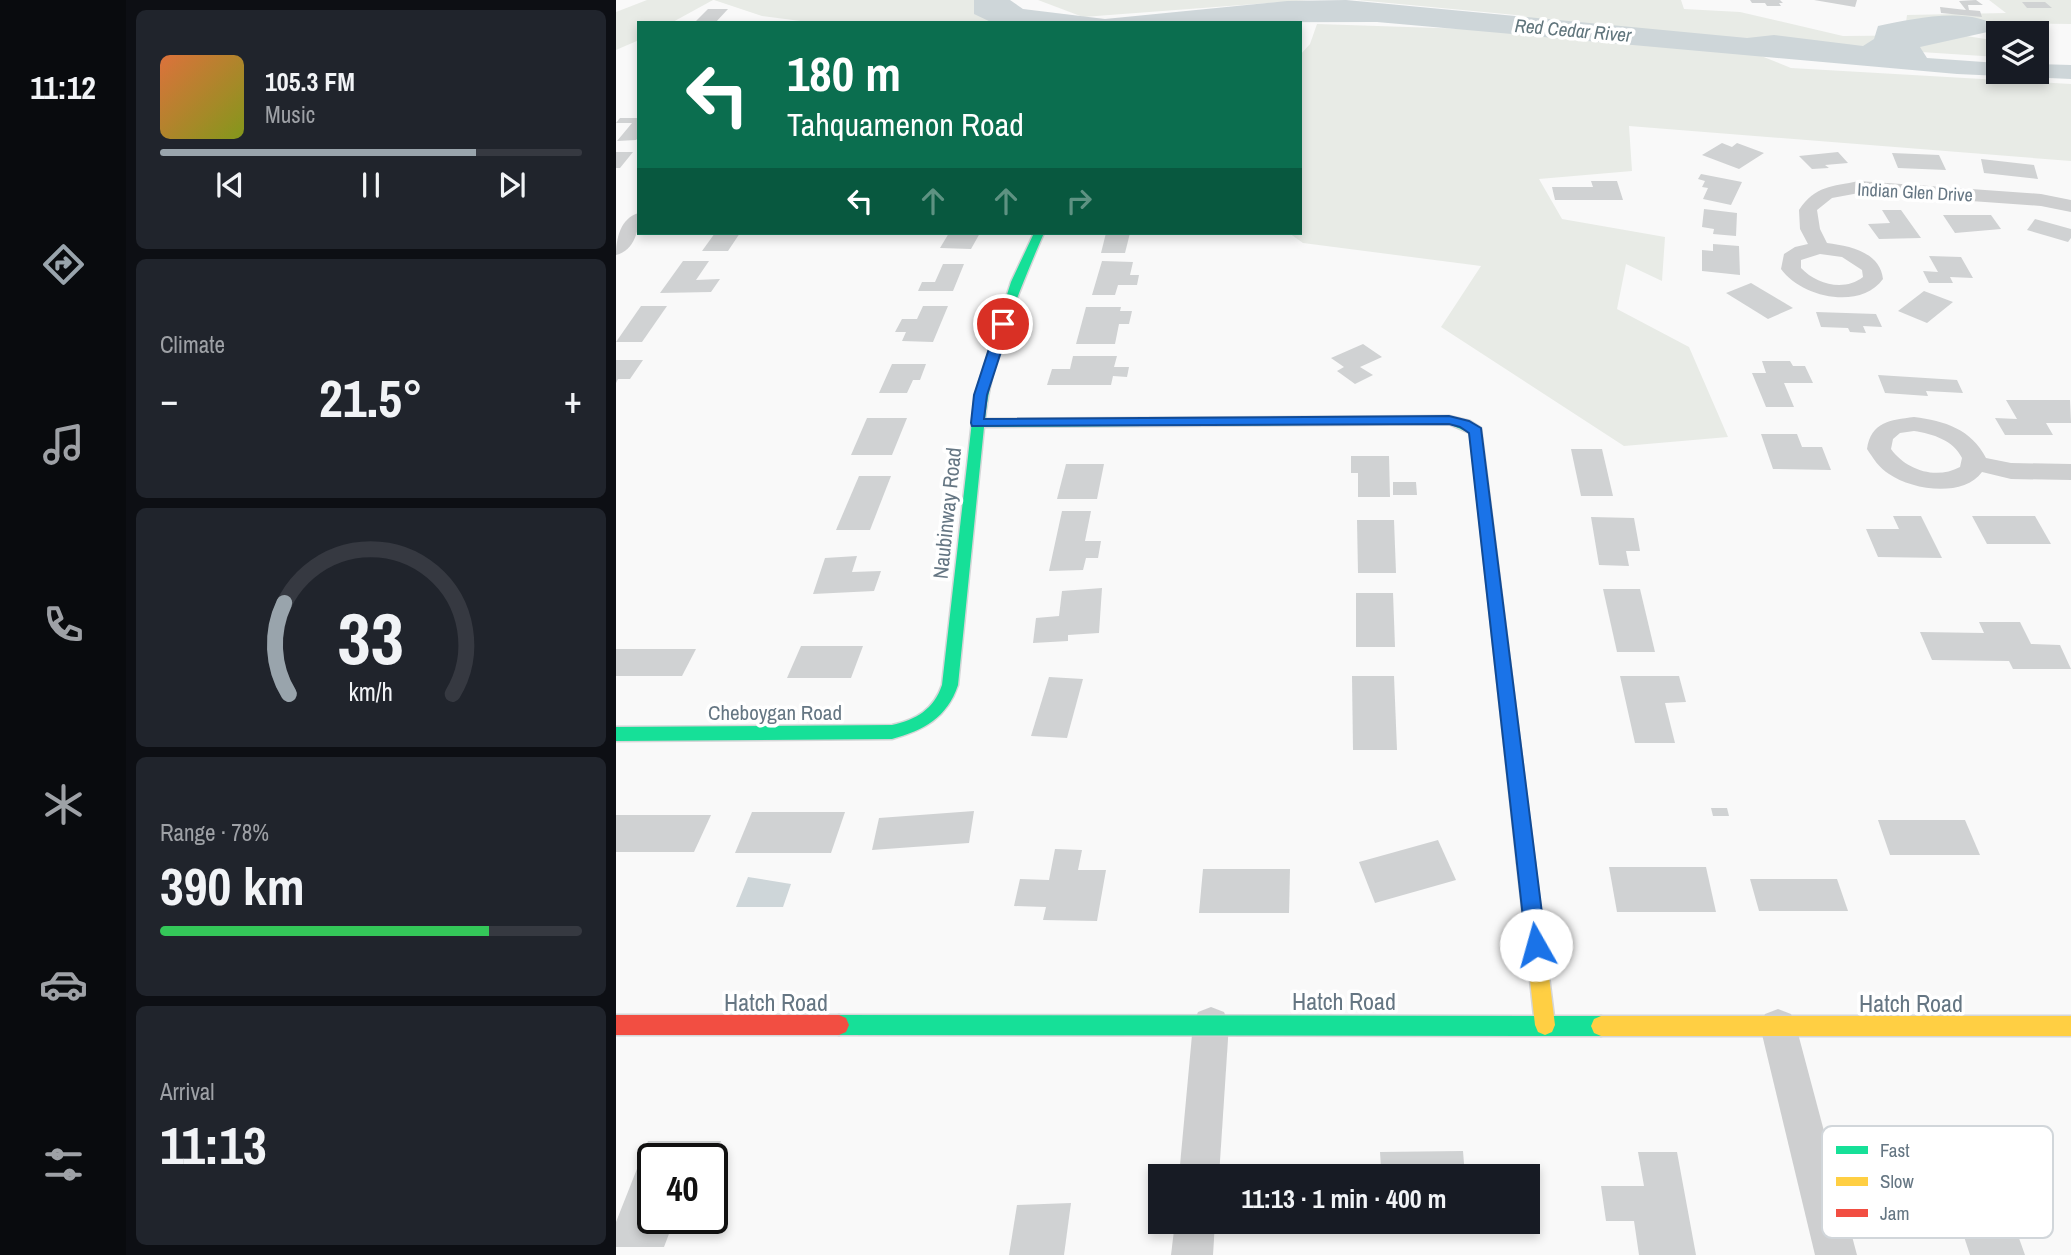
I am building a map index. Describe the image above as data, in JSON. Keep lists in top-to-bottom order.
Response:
{
  "streets": {
    "street": [
      "Indian Glen Drive",
      "Naubinway Road",
      "Cheboygan Road",
      "Hatch Road"
    ]
  },
  "crossings": [
    ["Naubinway Road", "Cheboygan Road"]
  ],
  "water": ["Red Cedar River"],
  "legend": ["Fast", "Slow", "Jam"],
  "page": {
    "tabs": "11:12",
    "turn": ["180 m", "Tahquamenon Road"],
    "song": ["105.3 FM", "Music"],
    "tile": [
      "Climate",
      ["Range · 78%", "390 km"],
      ["Arrival", "11:13"]
    ],
    "heat": ["−", "21.5°", "+"],
    "limit": "40",
    "trip": "11:13 · 1 min · 400 m",
    "gauge": ["33", "km/h"]
  }
}
